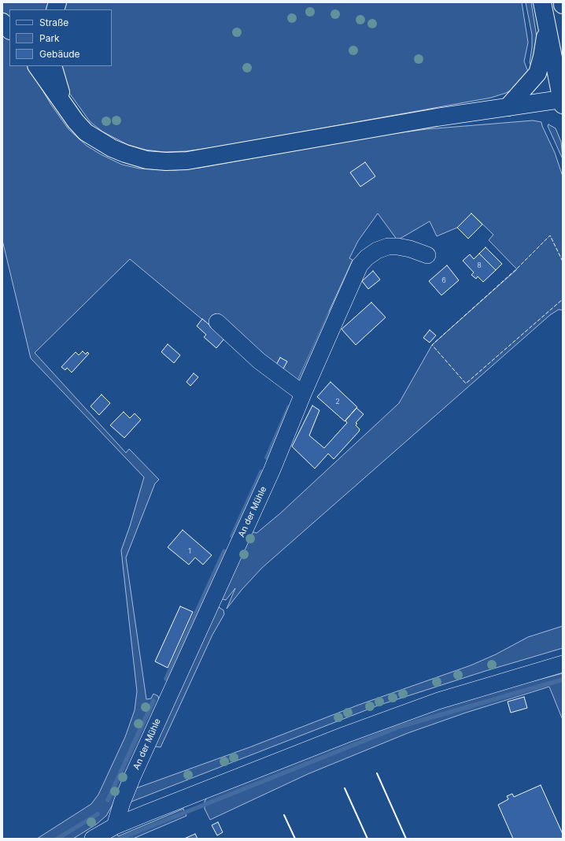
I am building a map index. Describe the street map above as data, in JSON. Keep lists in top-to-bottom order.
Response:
{
  "streets": {
    "street": ["An der Mühle"]
  },
  "house_numbers": [
    "8",
    "6",
    "2",
    "1"
  ],
  "legend": ["Straße", "Park", "Gebäude"]
}
